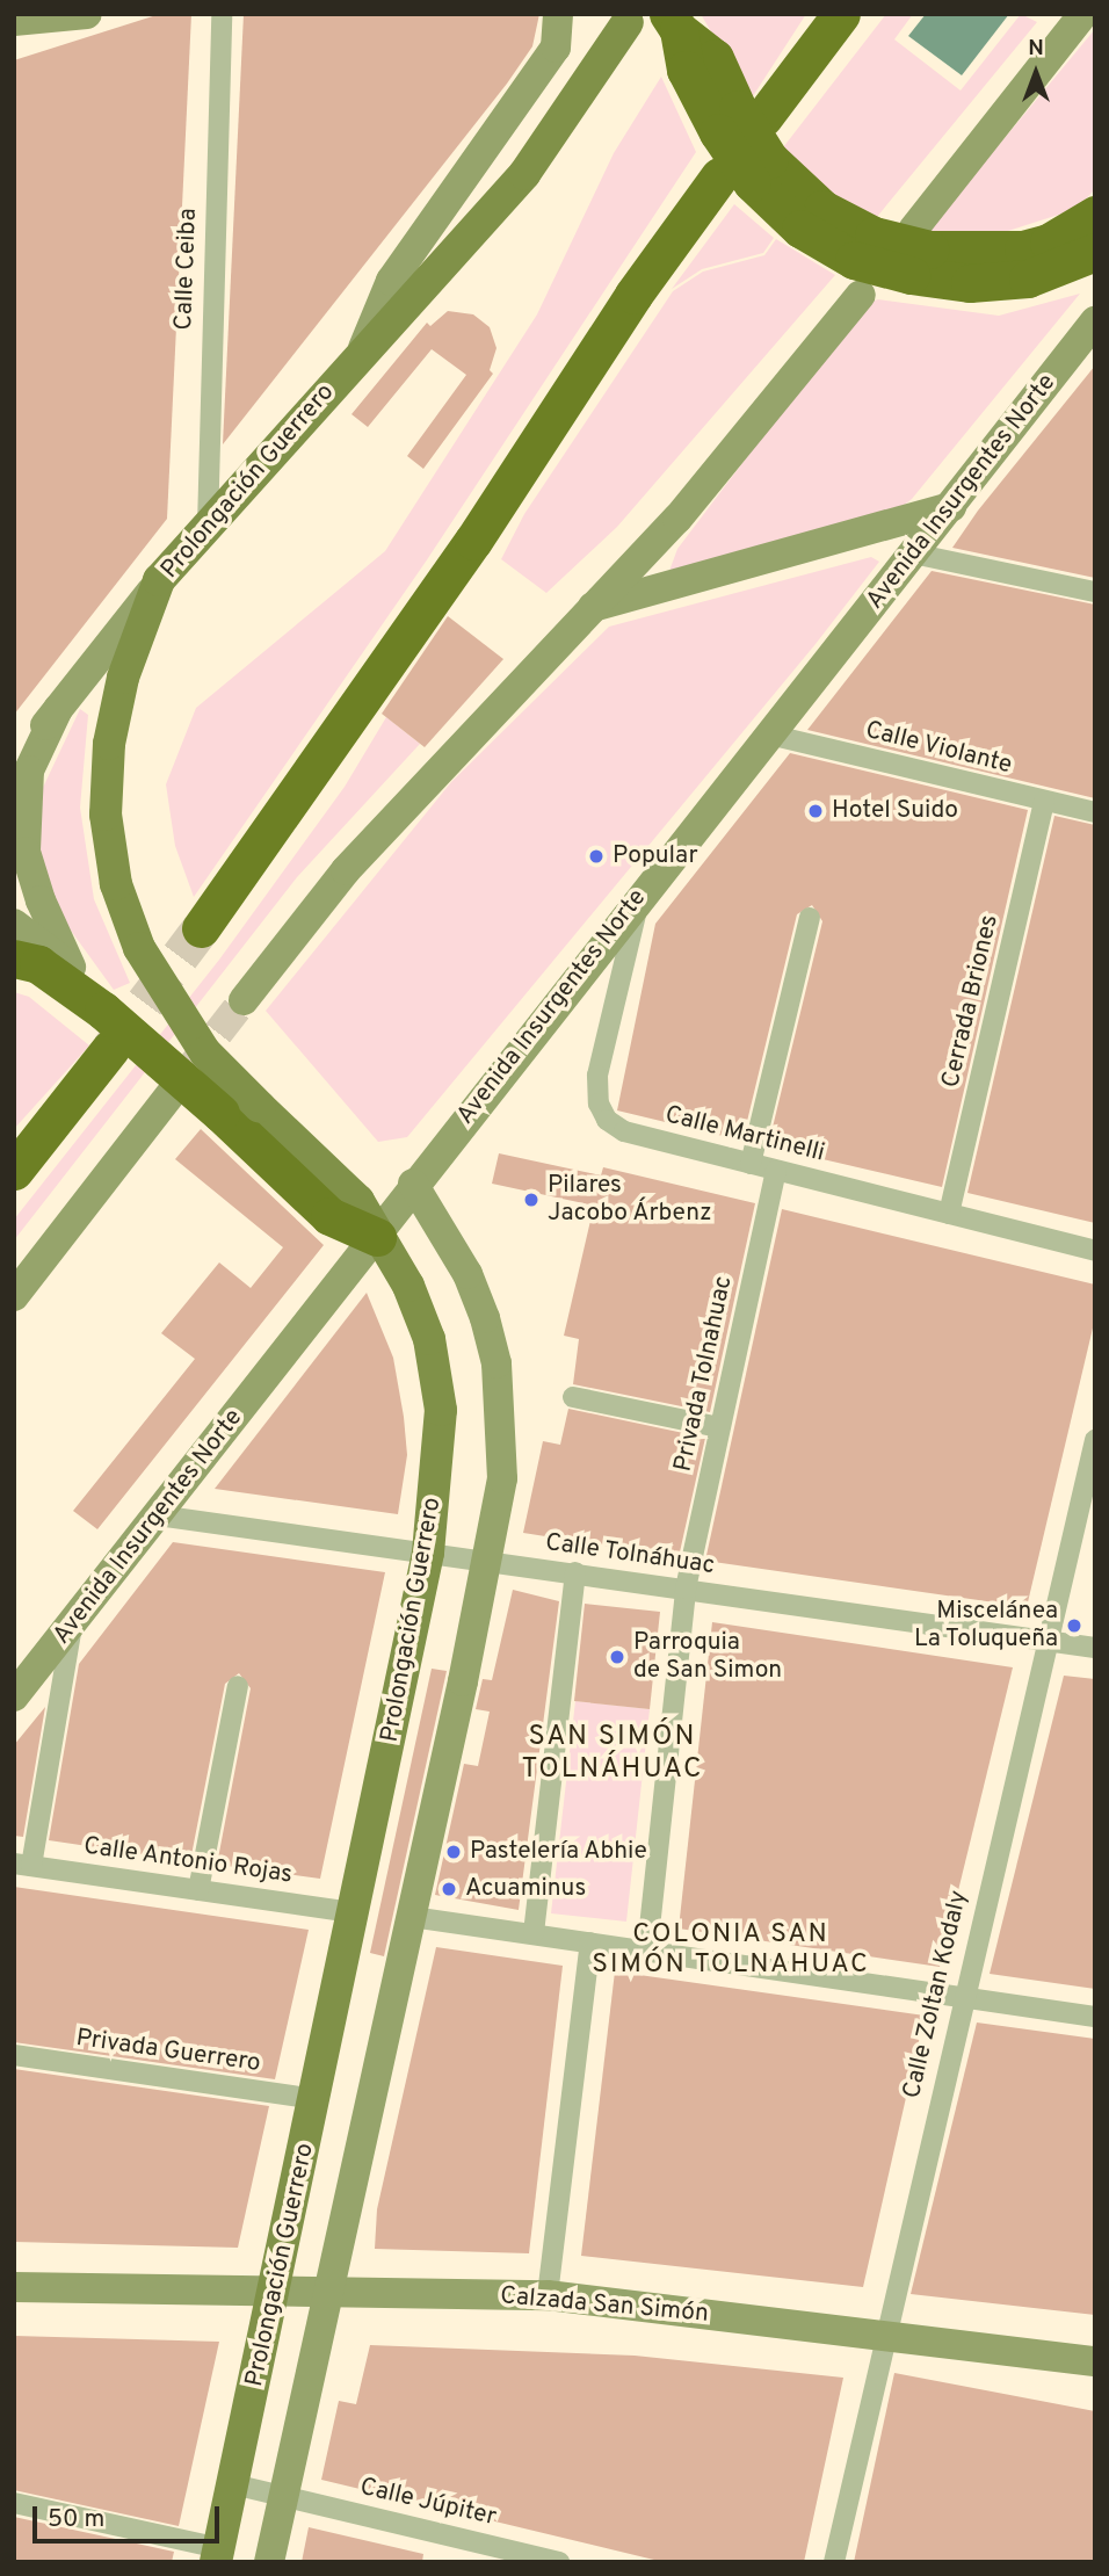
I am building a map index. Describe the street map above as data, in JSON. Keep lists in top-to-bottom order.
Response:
{
  "streets": {
    "main road": ["Prolongación Guerrero", "Avenida Insurgentes Norte", "Calzada San Simón"],
    "street": [
      "Calle Ceiba",
      "Calle Violante",
      "Cerrada Briones",
      "Calle Martinelli",
      "Privada Tolnahuac",
      "Calle Tolnáhuac",
      "Calle Antonio Rojas",
      "Calle Zoltan Kodaly",
      "Privada Guerrero",
      "Calle Júpiter"
    ]
  },
  "crossings": [
    ["Calle Ceiba", "Prolongación Guerrero"],
    ["Prolongación Guerrero", "Avenida Insurgentes Norte"],
    ["Prolongación Guerrero", "Calle Tolnáhuac"],
    ["Prolongación Guerrero", "Calle Antonio Rojas"],
    ["Prolongación Guerrero", "Privada Guerrero"],
    ["Prolongación Guerrero", "Calzada San Simón"],
    ["Prolongación Guerrero", "Calle Júpiter"],
    ["Avenida Insurgentes Norte", "Calle Violante"],
    ["Avenida Insurgentes Norte", "Calle Martinelli"],
    ["Avenida Insurgentes Norte", "Calle Tolnáhuac"],
    ["Calle Violante", "Cerrada Briones"],
    ["Cerrada Briones", "Calle Martinelli"],
    ["Calle Martinelli", "Privada Tolnahuac"],
    ["Privada Tolnahuac", "Calle Tolnáhuac"],
    ["Calle Tolnáhuac", "Calle Zoltan Kodaly"],
    ["Calle Zoltan Kodaly", "Calzada San Simón"]
  ],
  "districts": ["SAN SIMÓN TOLNÁHUAC", "COLONIA SAN SIMÓN TOLNAHUAC"],
  "places": [
    "Hotel Suido",
    "Popular",
    "Pilares Jacobo Árbenz",
    "Miscelánea La Toluqueña",
    "Parroquia de San Simon",
    "Pastelería Abhie",
    "Acuaminus"
  ],
  "scale_bar": "50 m",
  "north": "top"
}
